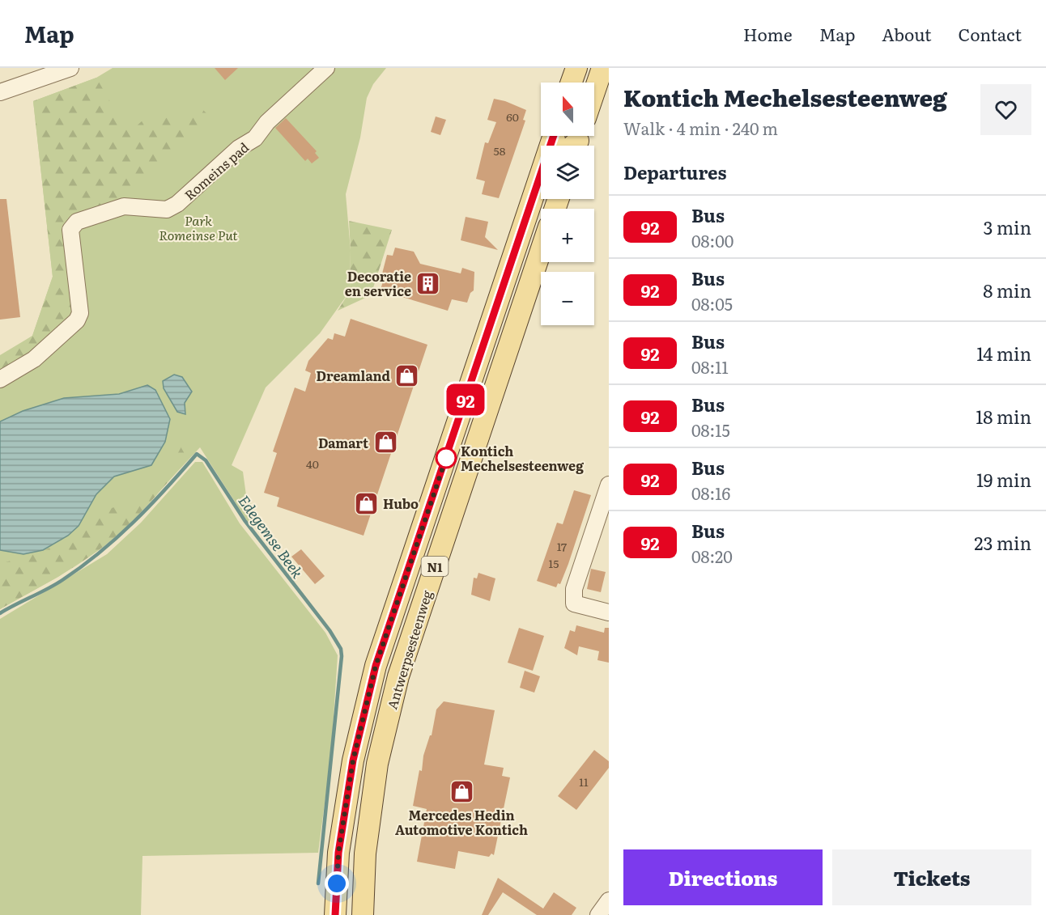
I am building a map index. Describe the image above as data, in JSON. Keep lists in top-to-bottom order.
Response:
{
  "streets": {
    "main road": ["N1", "Antwerpsesteenweg"],
    "street": ["Romeins pad"]
  },
  "water": ["Edegemse Beek"],
  "parks": ["Park Romeinse Put"],
  "places": {
    "building": ["Decoratie en service"],
    "shop": [
      "Dreamland",
      "Damart",
      "Hubo",
      "Mercedes Hedin Automotive Kontich"
    ],
    "other": ["Kontich Mechelsesteenweg"]
  },
  "lines": ["bus line 92"],
  "house_numbers": [
    "60",
    "58",
    "40",
    "17",
    "15",
    "11"
  ],
  "north": "top",
  "page": {
    "header": "Map",
    "nav": [
      "Home",
      "Map",
      "About",
      "Contact"
    ],
    "on_map": "92",
    "heading": [
      ["Kontich Mechelsesteenweg", "Walk · 4 min · 240 m"],
      "Departures"
    ],
    "map_buttons": ["+", "−"],
    "list": [
      {
        "mark": "92",
        "name": "Bus",
        "note": "08:00",
        "value": "3 min"
      },
      {
        "mark": "92",
        "name": "Bus",
        "note": "08:05",
        "value": "8 min"
      },
      {
        "mark": "92",
        "name": "Bus",
        "note": "08:11",
        "value": "14 min"
      },
      {
        "mark": "92",
        "name": "Bus",
        "note": "08:15",
        "value": "18 min"
      },
      {
        "mark": "92",
        "name": "Bus",
        "note": "08:16",
        "value": "19 min"
      },
      {
        "mark": "92",
        "name": "Bus",
        "note": "08:20",
        "value": "23 min"
      }
    ],
    "buttons": ["Directions", "Tickets"]
  }
}
